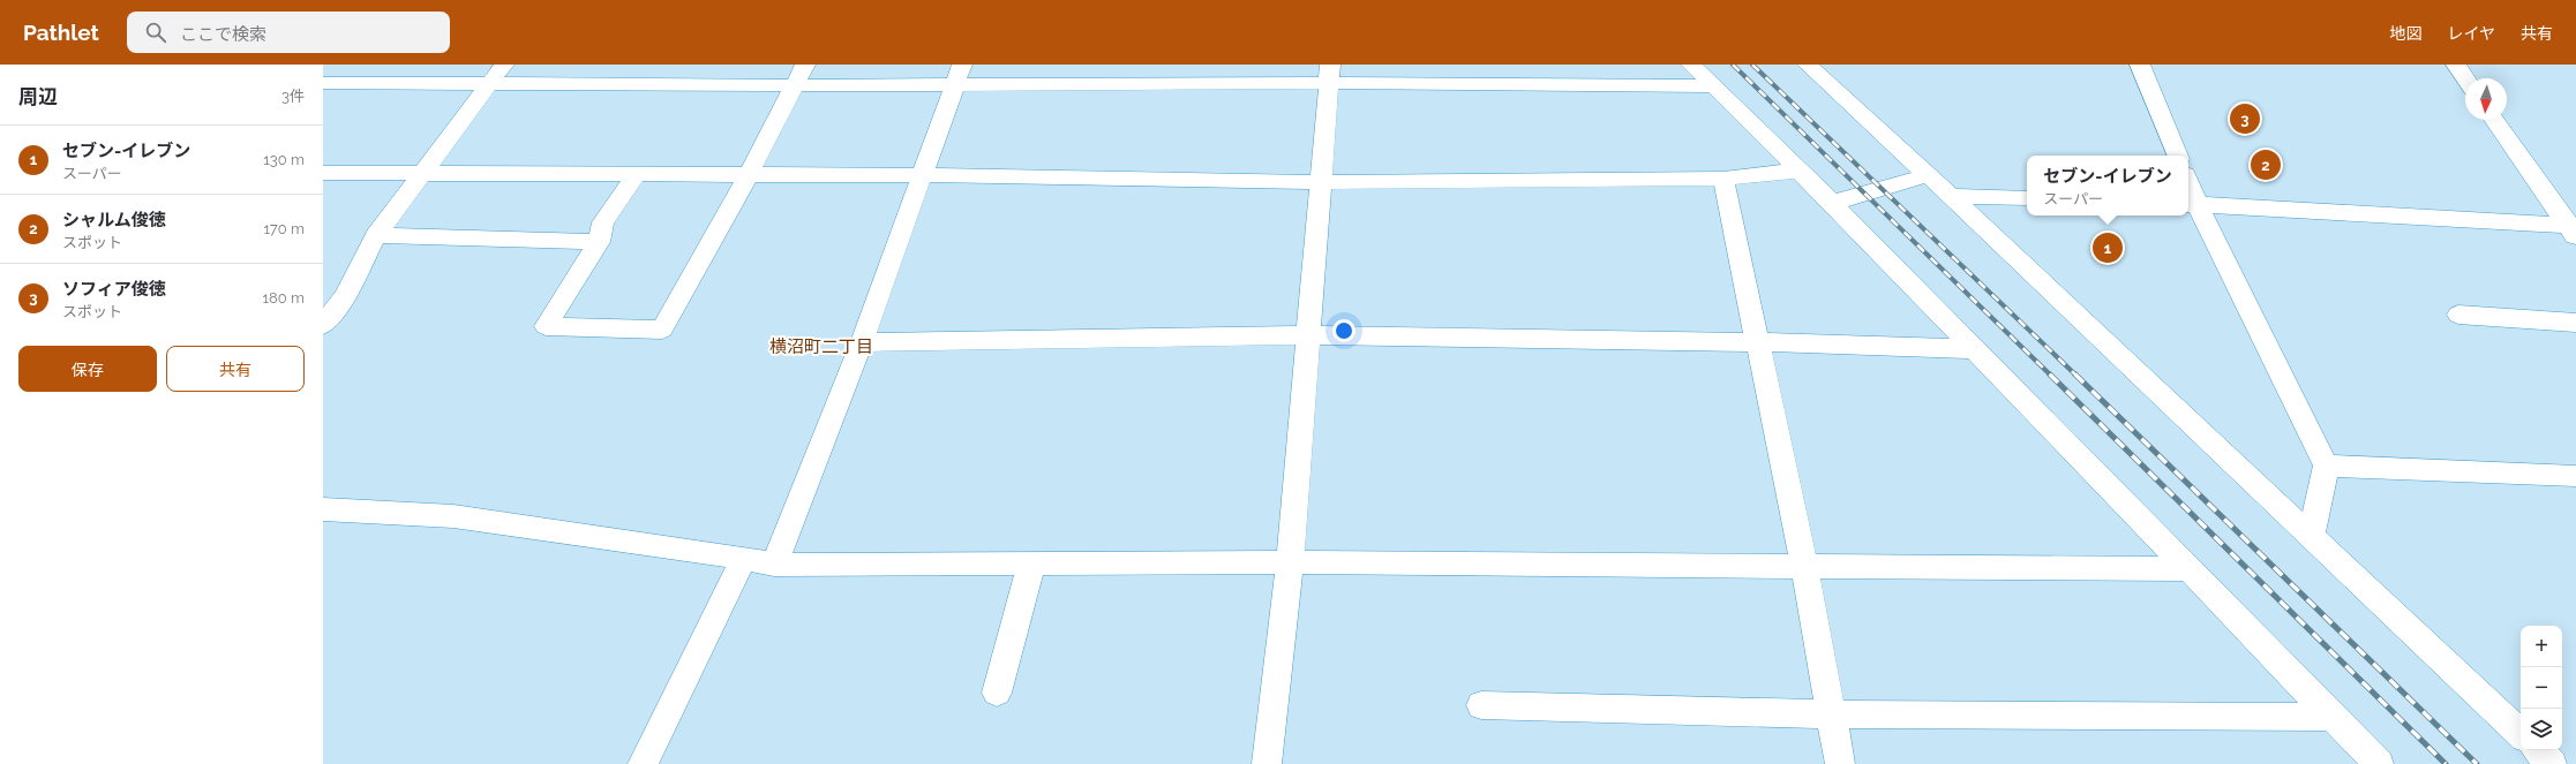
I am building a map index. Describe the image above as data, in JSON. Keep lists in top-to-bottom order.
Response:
{
  "districts": ["横沼町二丁目"],
  "north": "bottom",
  "page": {
    "header": "Pathlet",
    "search": "ここで検索",
    "nav": ["地図", "レイヤ", "共有"],
    "heading": ["周辺", "3件"],
    "pins": ["3", "2", "1"],
    "list": [
      {
        "mark": "1",
        "name": "セブン-イレブン",
        "note": "スーパー",
        "value": "130 m"
      },
      {
        "mark": "2",
        "name": "シャルム俊徳",
        "note": "スポット",
        "value": "170 m"
      },
      {
        "mark": "3",
        "name": "ソフィア俊徳",
        "note": "スポット",
        "value": "180 m"
      }
    ],
    "popup": ["セブン-イレブン", "スーパー"],
    "buttons": ["保存", "共有"],
    "map_buttons": ["+", "−"]
  }
}
